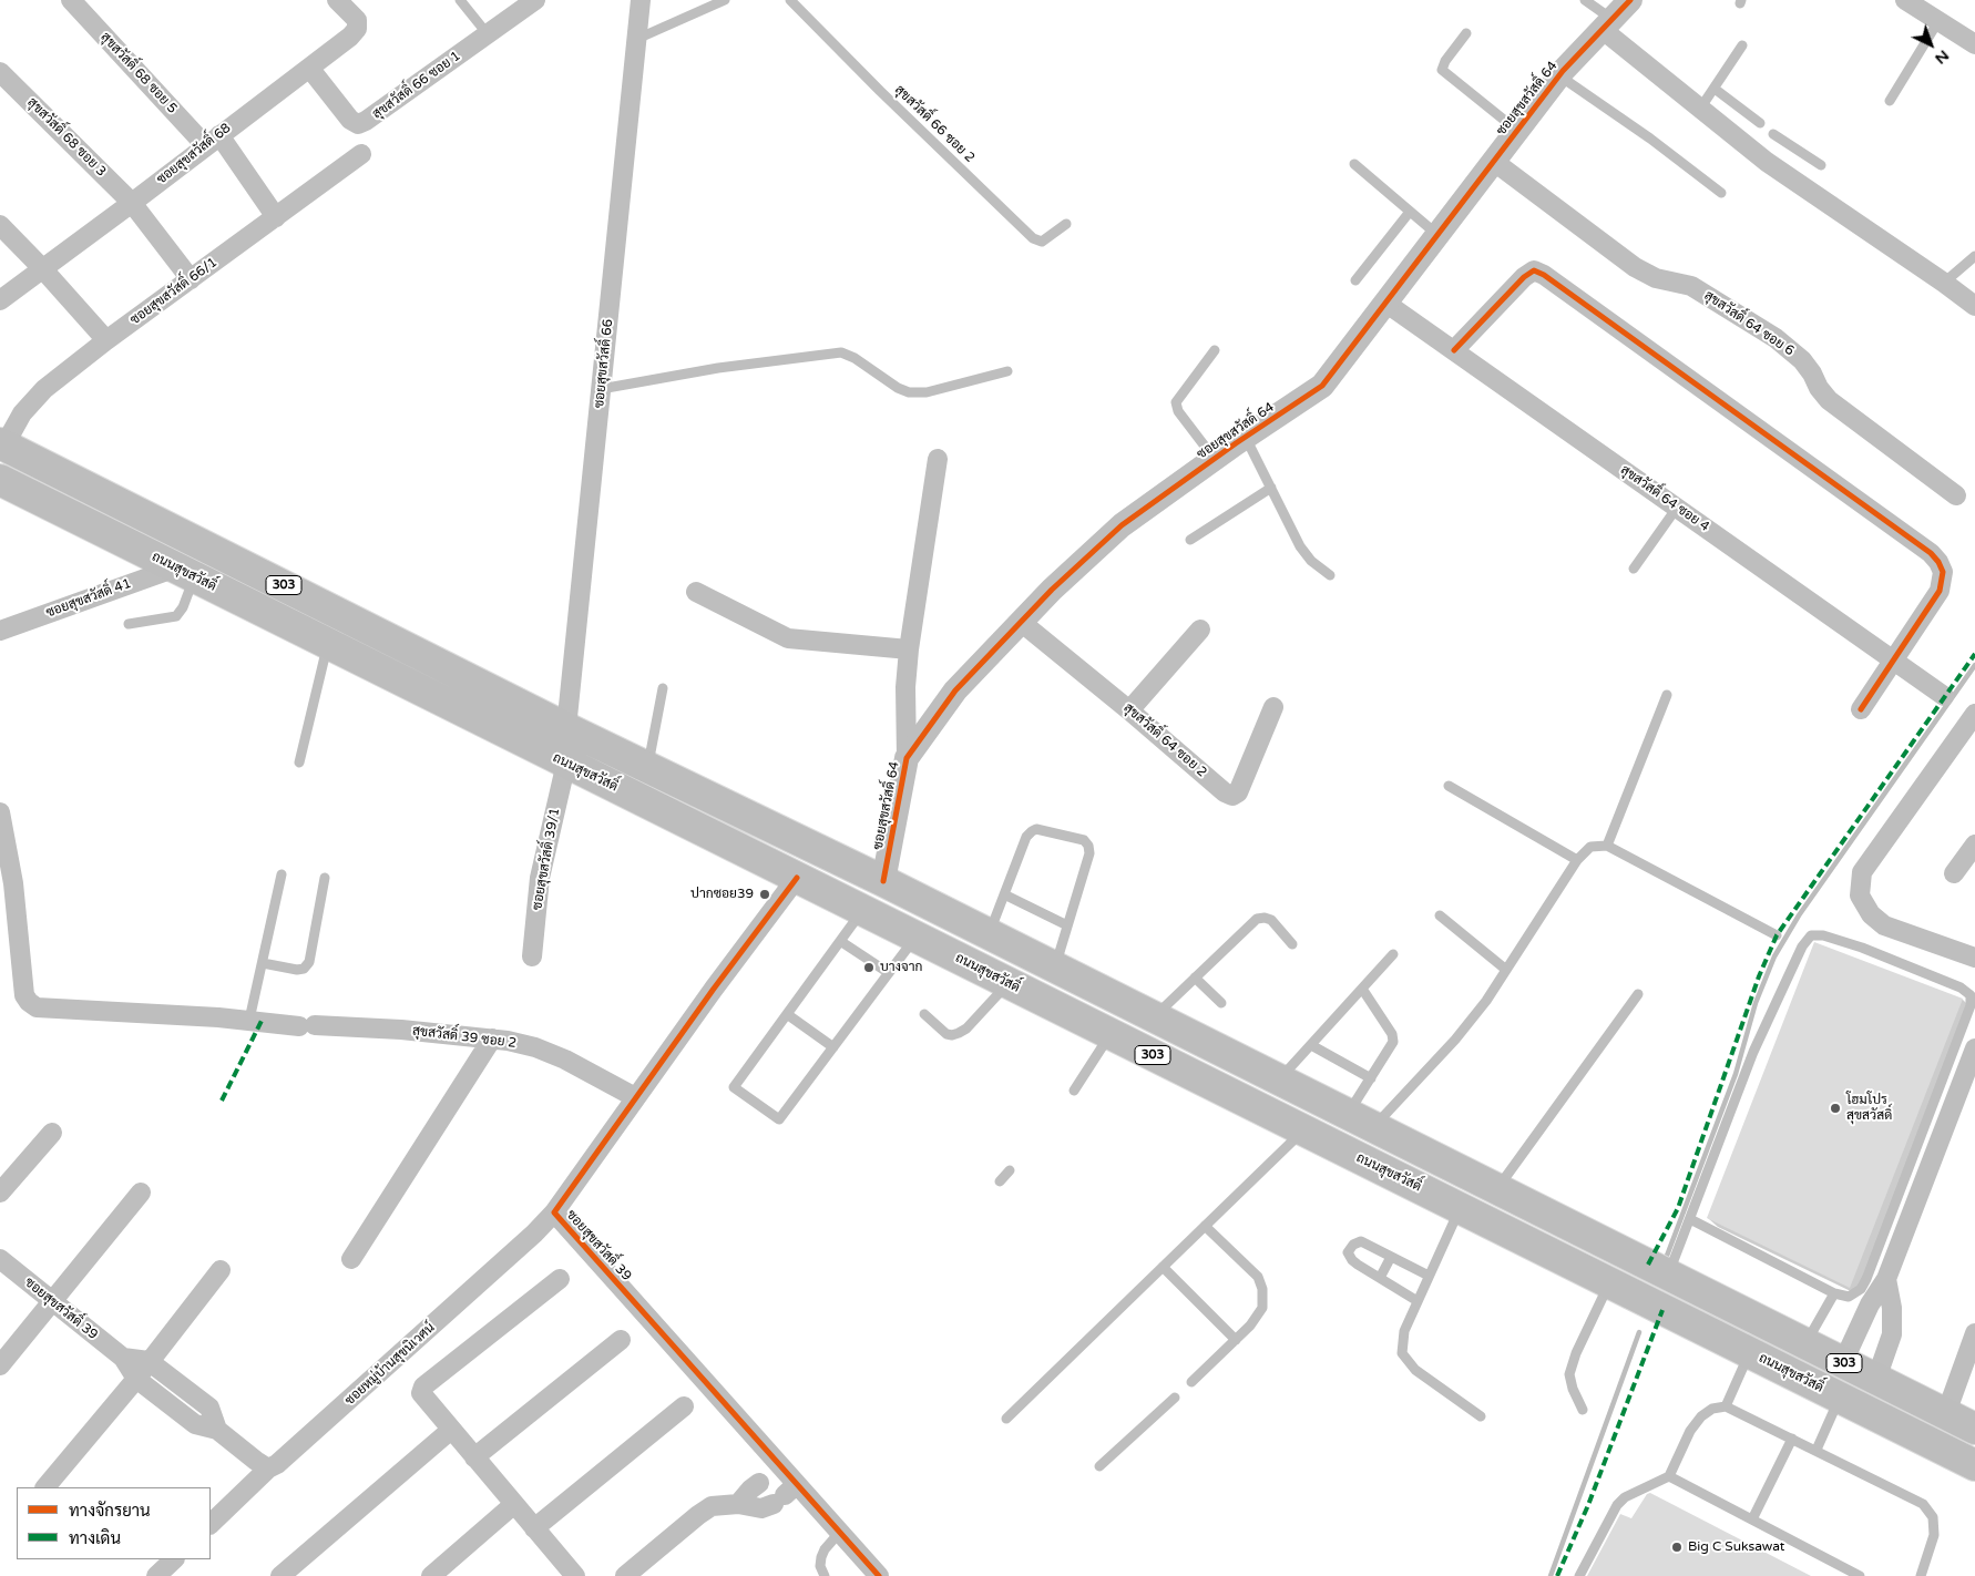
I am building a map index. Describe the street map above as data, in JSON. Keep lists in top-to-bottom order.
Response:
{
  "streets": {
    "main road": ["ถนนสุขสวัสดิ์", "303"],
    "street": [
      "สุขสวัสดิ์ 68 ซอย 5",
      "สุขสวัสดิ์ 66 ซอย 1",
      "ซอยสุขสวัสดิ์ 64",
      "สุขสวัสดิ์ 68 ซอย 3",
      "ซอยสุขสวัสดิ์ 68",
      "ซอยสุขสวัสดิ์ 66/1",
      "สุขสวัสดิ์ 64 ซอย 6",
      "ซอยสุขสวัสดิ์ 66",
      "สุขสวัสดิ์ 64 ซอย 4",
      "ซอยสุขสวัสดิ์ 41",
      "สุขสวัสดิ์ 64 ซอย 2",
      "ซอยสุขสวัสดิ์ 39/1",
      "สุขสวัสดิ์ 39 ซอย 2",
      "ซอยสุขสวัสดิ์ 39",
      "ซอยหมู่บ้านสุขนิเวศน์"
    ],
    "lane": ["สุขสวัสดิ์ 66 ซอย 2"]
  },
  "crossings": [
    ["สุขสวัสดิ์ 68 ซอย 5", "ซอยสุขสวัสดิ์ 68"],
    ["สุขสวัสดิ์ 68 ซอย 5", "ซอยสุขสวัสดิ์ 66/1"],
    ["สุขสวัสดิ์ 66 ซอย 1", "ซอยสุขสวัสดิ์ 68"],
    ["ซอยสุขสวัสดิ์ 64", "สุขสวัสดิ์ 64 ซอย 6"],
    ["ซอยสุขสวัสดิ์ 64", "สุขสวัสดิ์ 64 ซอย 4"],
    ["ซอยสุขสวัสดิ์ 64", "303"],
    ["ซอยสุขสวัสดิ์ 64", "สุขสวัสดิ์ 64 ซอย 2"],
    ["สุขสวัสดิ์ 68 ซอย 3", "ซอยสุขสวัสดิ์ 68"],
    ["สุขสวัสดิ์ 68 ซอย 3", "ซอยสุขสวัสดิ์ 66/1"],
    ["ซอยสุขสวัสดิ์ 66/1", "303"],
    ["ซอยสุขสวัสดิ์ 66", "ถนนสุขสวัสดิ์"],
    ["ซอยสุขสวัสดิ์ 66", "303"],
    ["ซอยสุขสวัสดิ์ 66", "ซอยสุขสวัสดิ์ 39/1"],
    ["ถนนสุขสวัสดิ์", "ซอยสุขสวัสดิ์ 41"],
    ["ถนนสุขสวัสดิ์", "ซอยสุขสวัสดิ์ 39/1"],
    ["ถนนสุขสวัสดิ์", "ซอยสุขสวัสดิ์ 39"],
    ["สุขสวัสดิ์ 39 ซอย 2", "ซอยสุขสวัสดิ์ 39"],
    ["ซอยสุขสวัสดิ์ 39", "ซอยหมู่บ้านสุขนิเวศน์"]
  ],
  "places": [
    "ปากซอย39",
    "บางจาก",
    "โฮมโปร สุขสวัสดิ์",
    "Big C Suksawat"
  ],
  "legend": ["ทางจักรยาน", "ทางเดิน"],
  "north": "bottom right"
}
